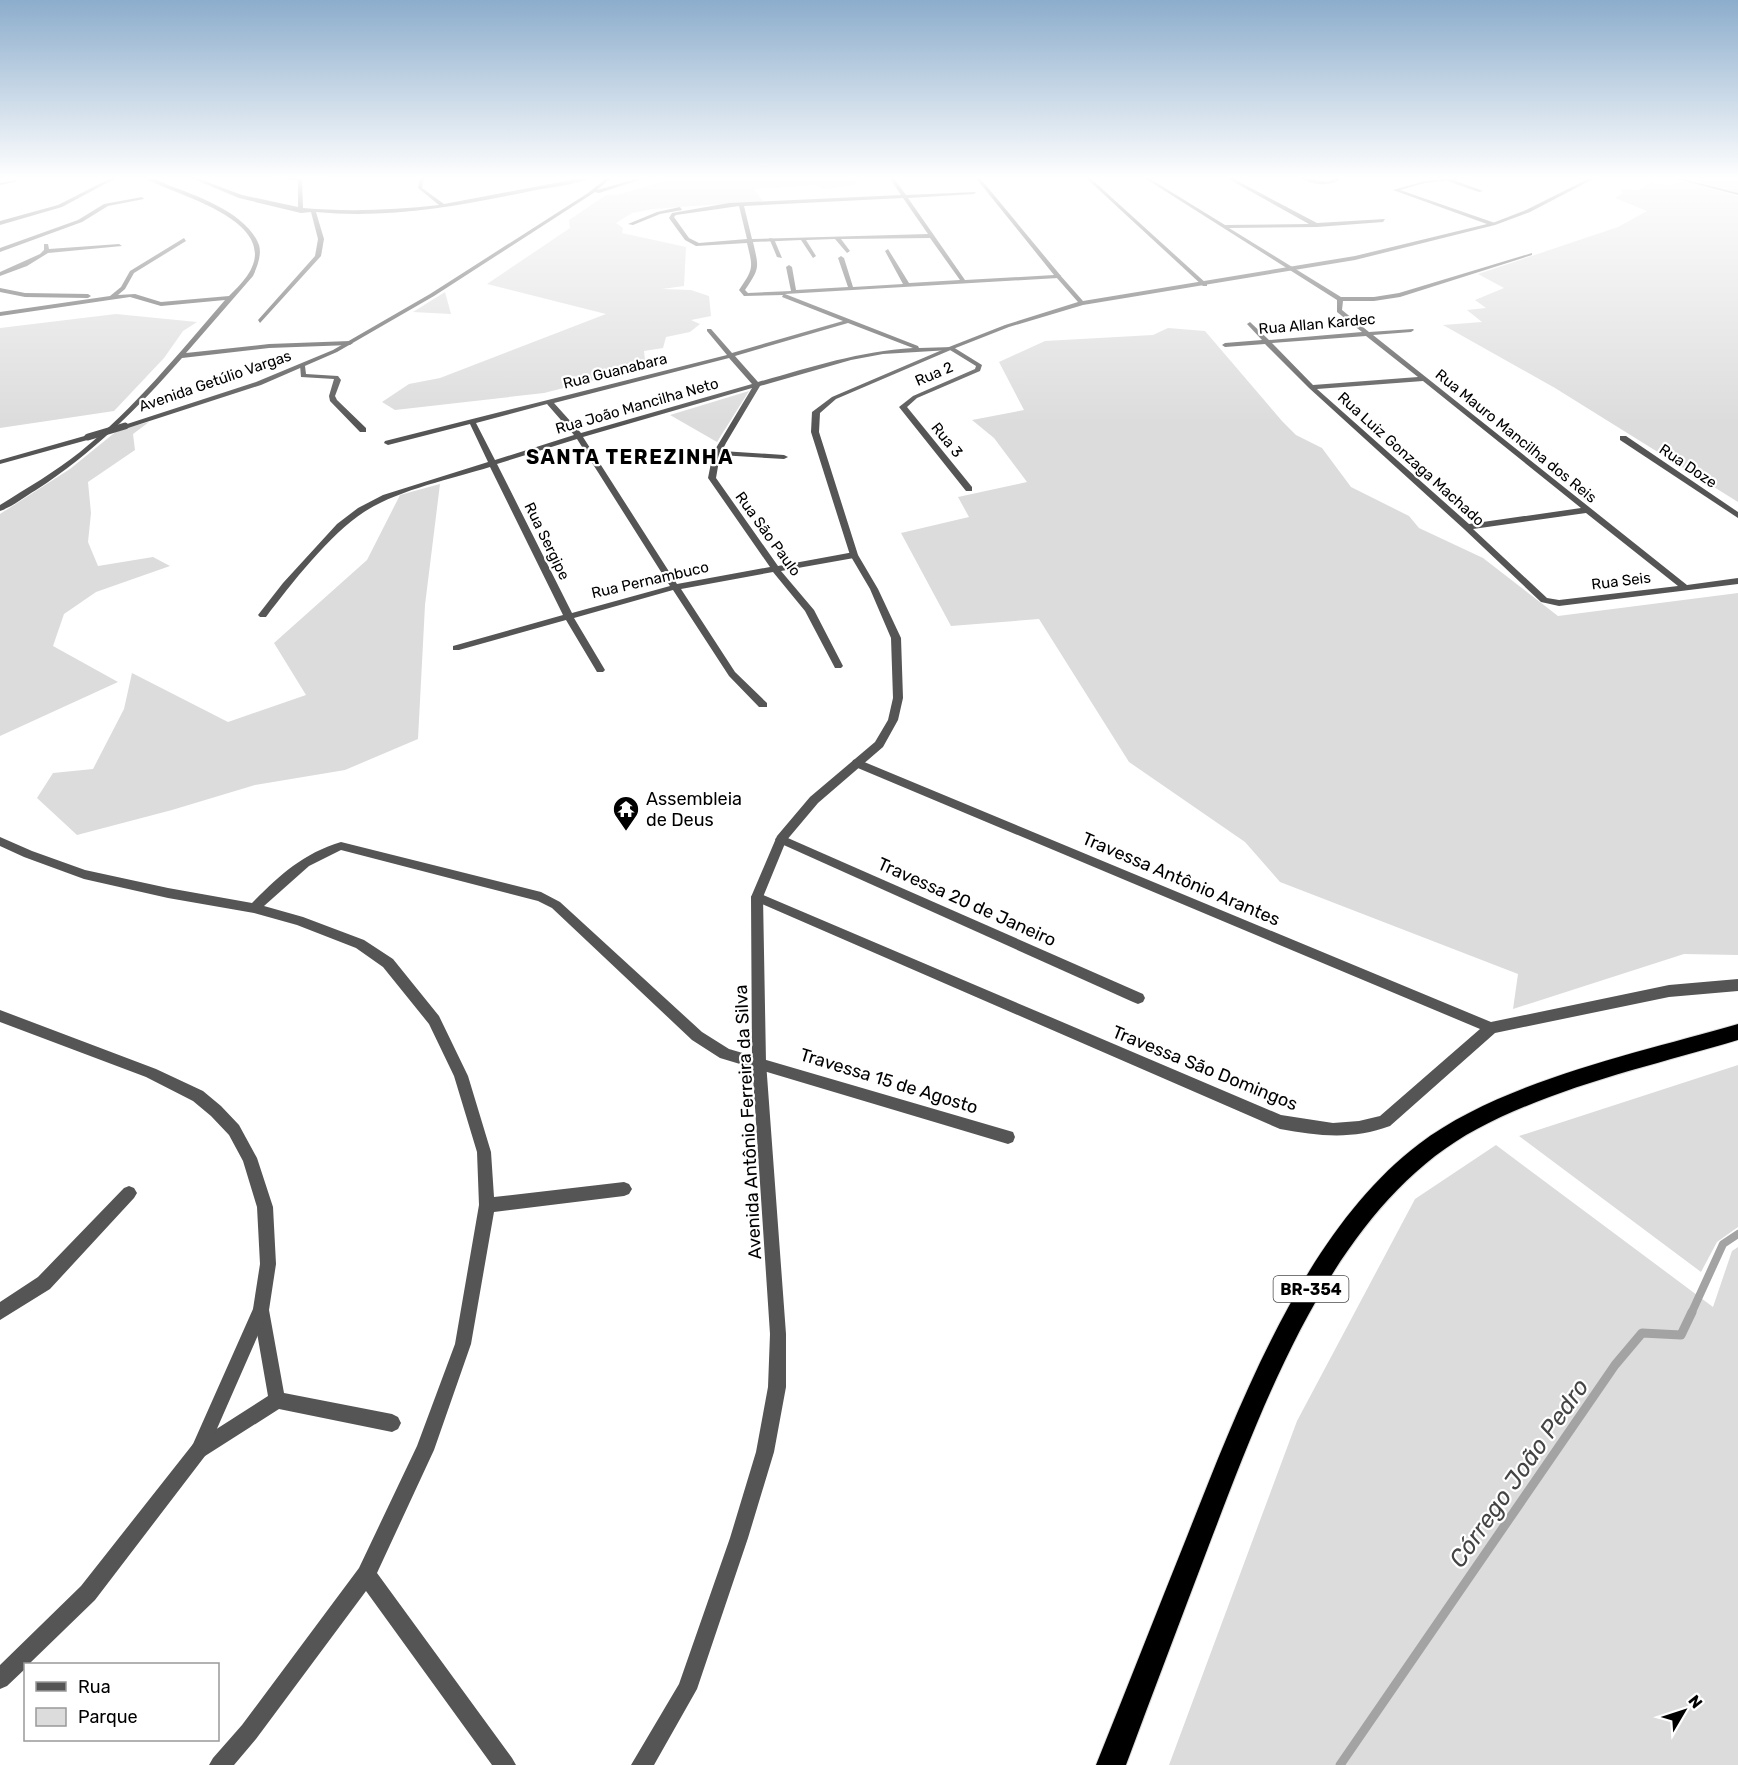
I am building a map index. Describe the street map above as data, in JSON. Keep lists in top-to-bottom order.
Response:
{
  "streets": {
    "highway": ["BR-354"],
    "street": [
      "Rua Allan Kardec",
      "Rua Guanabara",
      "Rua 2",
      "Avenida Getúlio Vargas",
      "Rua João Mancilha Neto",
      "Rua Mauro Mancilha dos Reis",
      "Rua 3",
      "Rua Luiz Gonzaga Machado",
      "Rua Doze",
      "Rua São Paulo",
      "Rua Sergipe",
      "Rua Pernambuco",
      "Rua Seis",
      "Travessa Antônio Arantes",
      "Travessa 20 de Janeiro",
      "Travessa São Domingos",
      "Travessa 15 de Agosto",
      "Avenida Antônio Ferreira da Silva"
    ]
  },
  "crossings": [
    ["Rua Allan Kardec", "Rua Mauro Mancilha dos Reis"],
    ["Rua Allan Kardec", "Rua Luiz Gonzaga Machado"],
    ["Rua Guanabara", "Rua Sergipe"],
    ["Rua 2", "Rua João Mancilha Neto"],
    ["Rua 2", "Rua 3"],
    ["Rua 2", "Avenida Antônio Ferreira da Silva"],
    ["Rua João Mancilha Neto", "Rua São Paulo"],
    ["Rua João Mancilha Neto", "Rua Sergipe"],
    ["Rua João Mancilha Neto", "Avenida Antônio Ferreira da Silva"],
    ["Rua Mauro Mancilha dos Reis", "Rua Seis"],
    ["Rua Luiz Gonzaga Machado", "Rua Seis"],
    ["Rua São Paulo", "Rua Pernambuco"],
    ["Rua Sergipe", "Rua Pernambuco"],
    ["Rua Pernambuco", "Avenida Antônio Ferreira da Silva"],
    ["Travessa Antônio Arantes", "Travessa São Domingos"],
    ["Travessa Antônio Arantes", "Avenida Antônio Ferreira da Silva"],
    ["Travessa 20 de Janeiro", "Avenida Antônio Ferreira da Silva"],
    ["Travessa São Domingos", "Avenida Antônio Ferreira da Silva"],
    ["Travessa 15 de Agosto", "Avenida Antônio Ferreira da Silva"]
  ],
  "districts": ["SANTA TEREZINHA"],
  "water": ["Córrego João Pedro"],
  "places": {
    "temple": ["Assembleia de Deus"]
  },
  "legend": ["Rua", "Parque"],
  "north": "top right"
}
